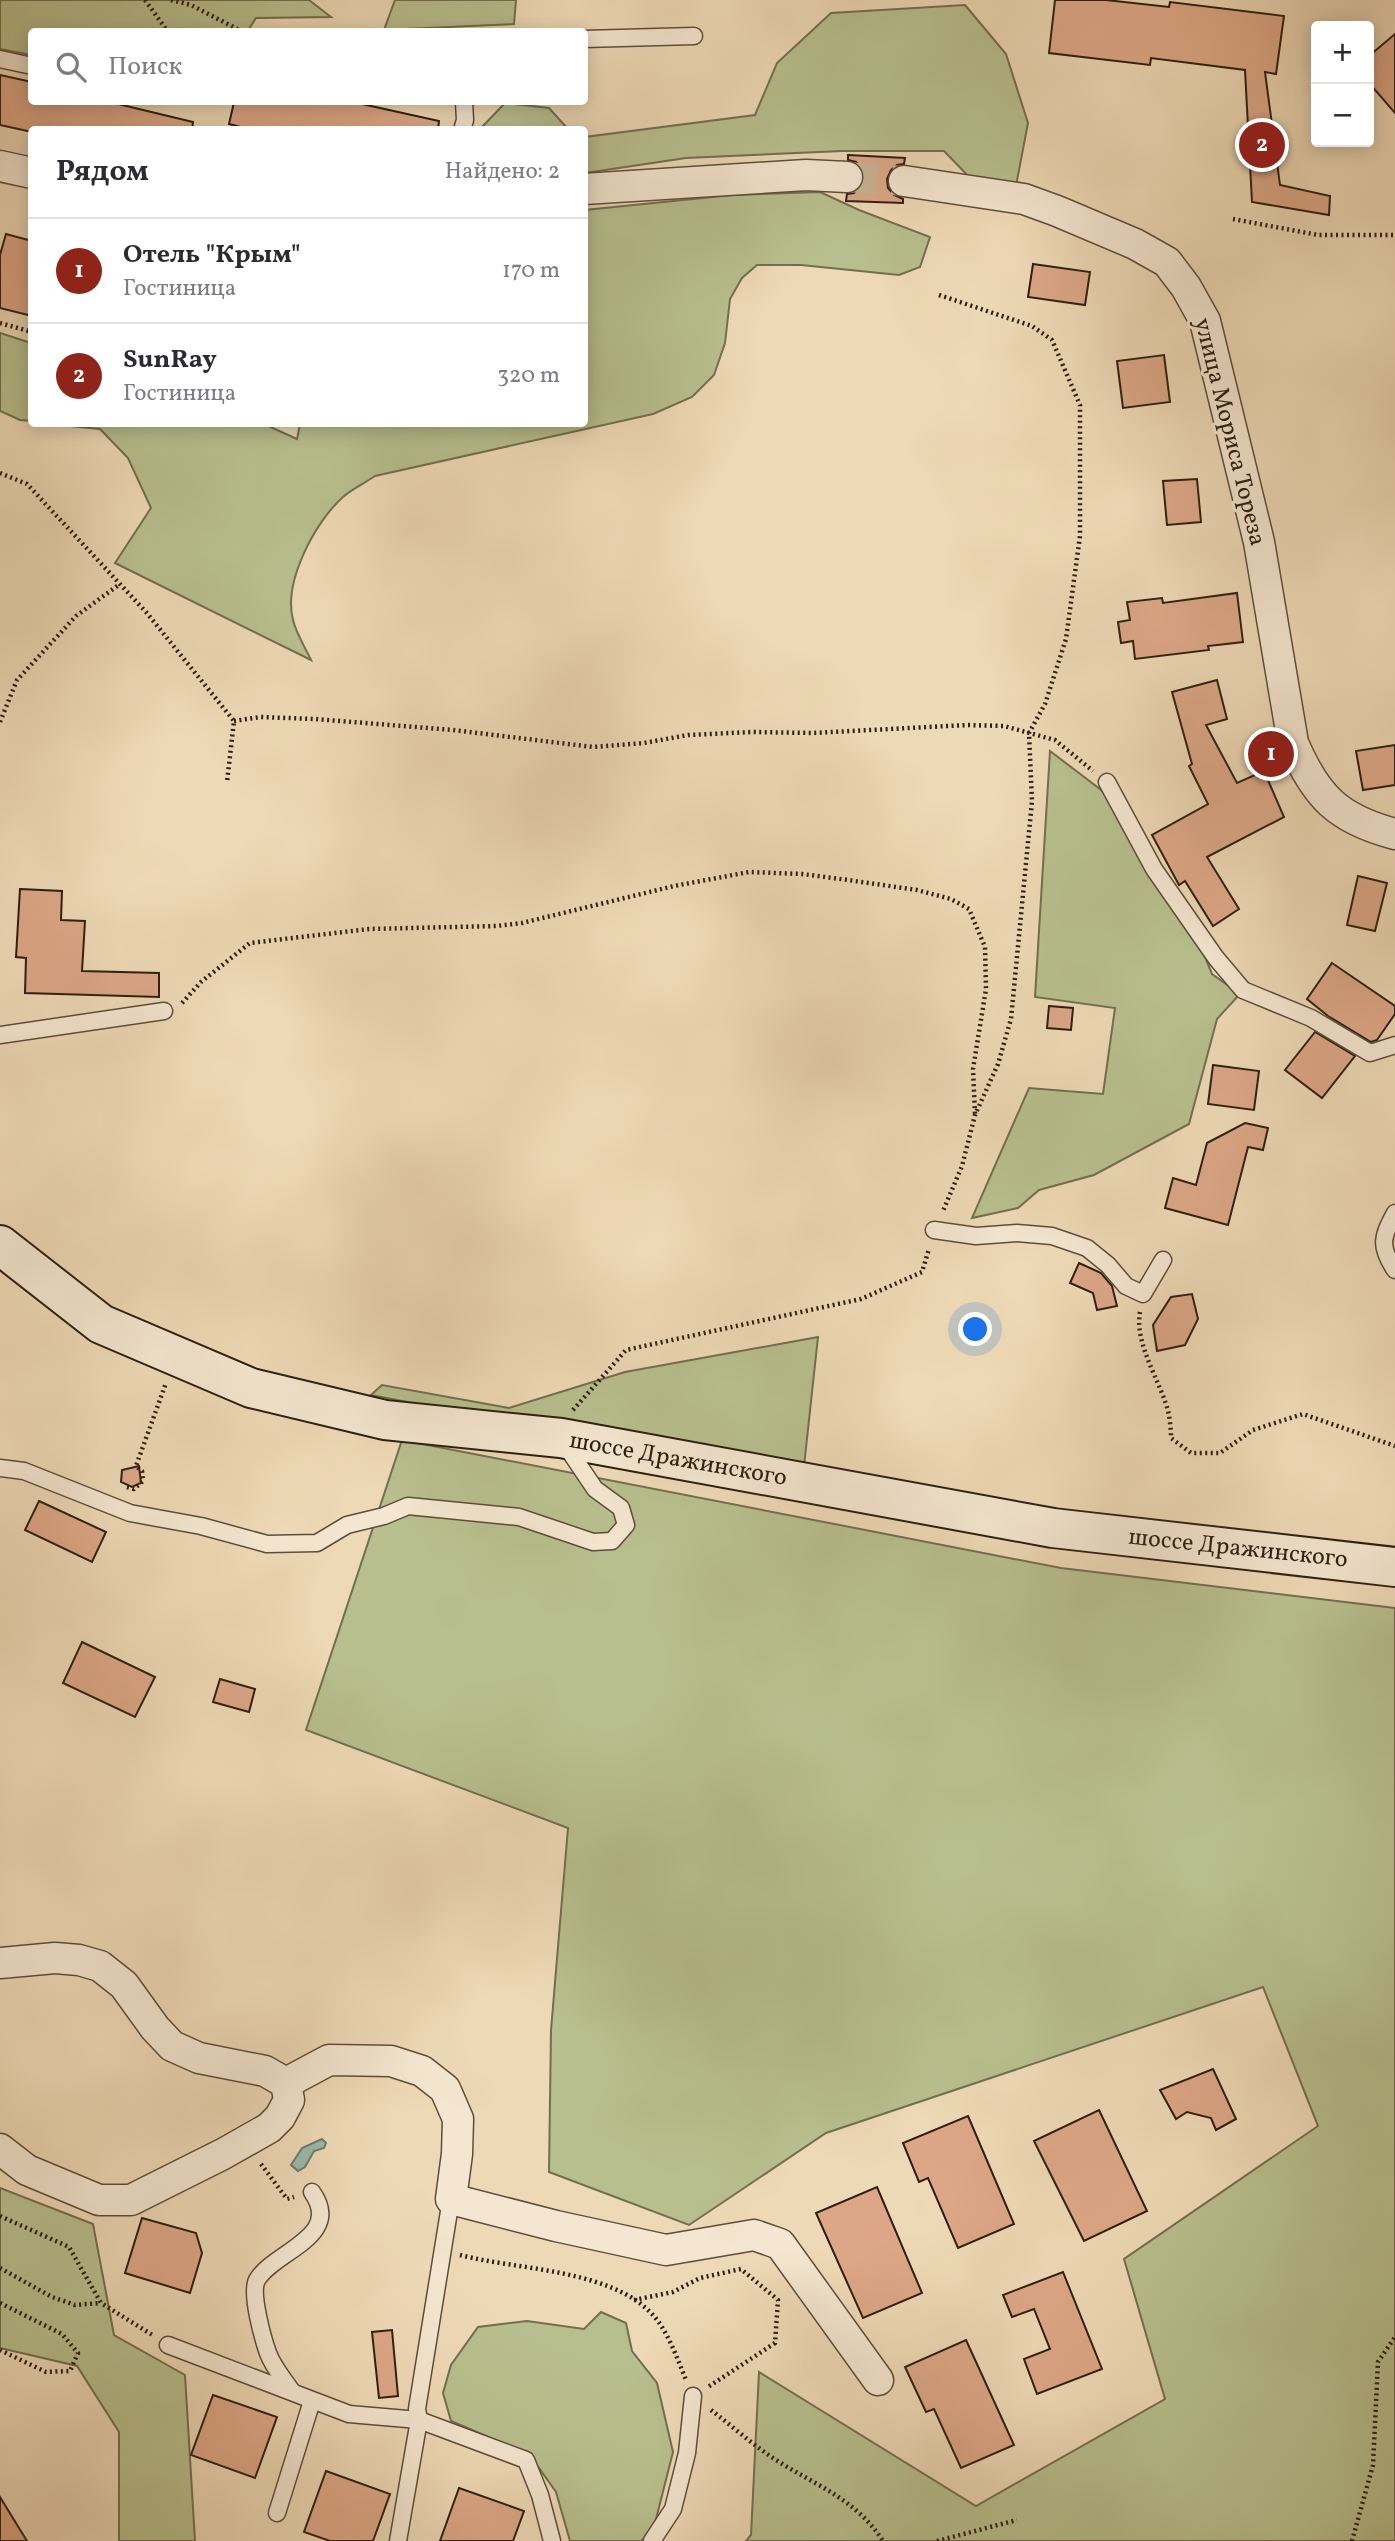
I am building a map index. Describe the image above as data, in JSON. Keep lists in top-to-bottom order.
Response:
{
  "streets": {
    "main road": ["шоссе Дражинского"],
    "street": ["улица Мориса Тореза"]
  },
  "page": {
    "map_buttons": ["+", "−"],
    "search": "Поиск",
    "pins": ["2", "1"],
    "heading": ["Рядом", "Найдено: 2"],
    "list": [
      {
        "mark": "1",
        "name": "Отель \"Крым\"",
        "note": "Гостиница",
        "value": "170 m"
      },
      {
        "mark": "2",
        "name": "SunRay",
        "note": "Гостиница",
        "value": "320 m"
      }
    ]
  }
}
